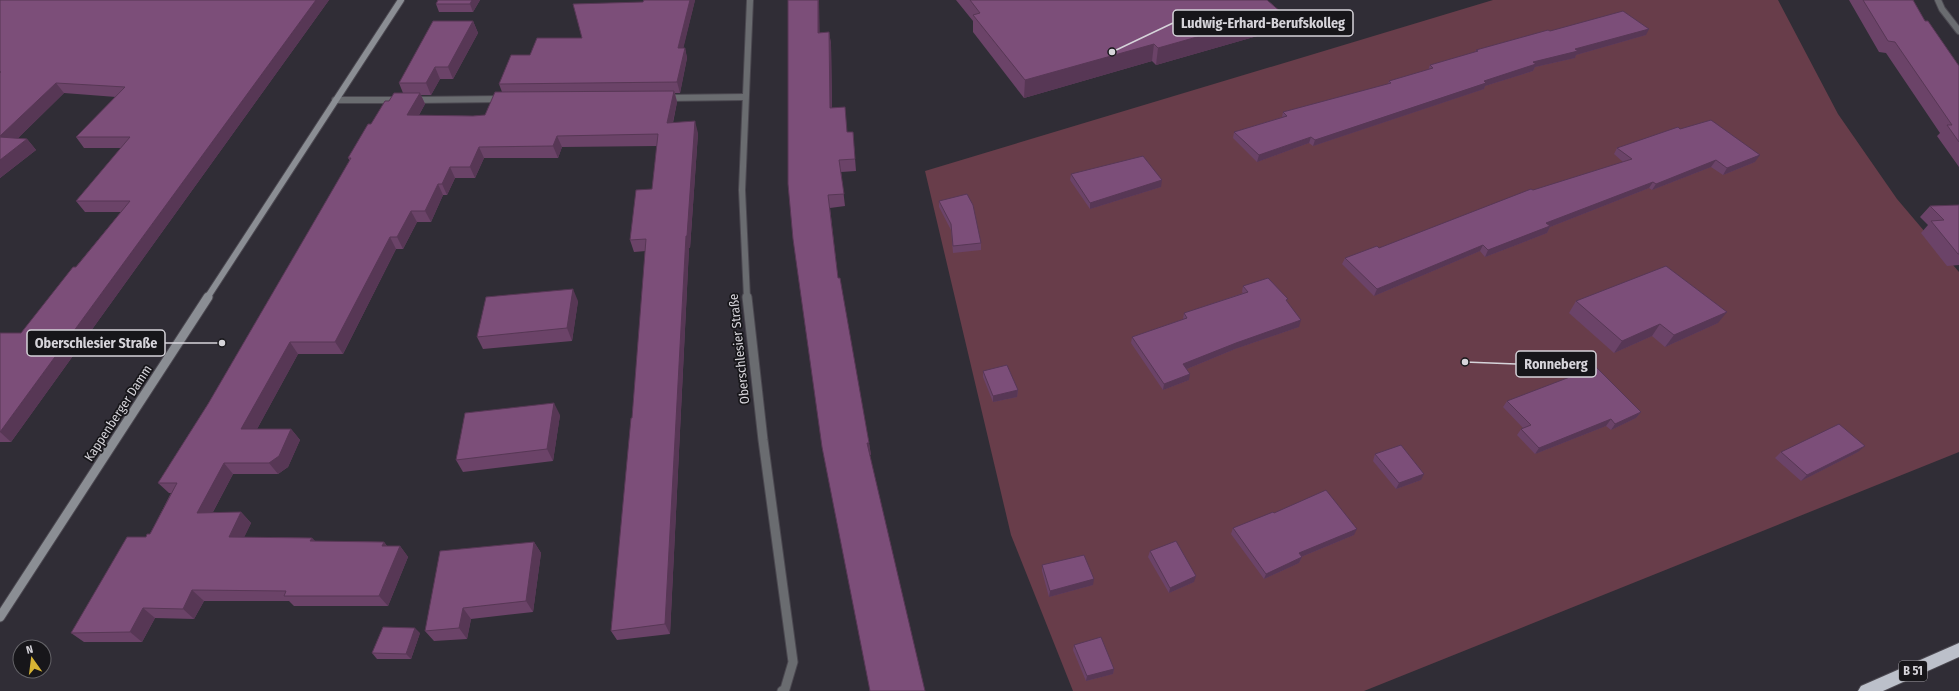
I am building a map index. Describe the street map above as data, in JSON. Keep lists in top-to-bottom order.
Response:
{
  "streets": {
    "highway": ["B 51"],
    "main road": ["Kappenberger Damm"],
    "street": ["Oberschlesier Straße"]
  },
  "places": ["Ludwig-Erhard-Berufskolleg", "Oberschlesier Straße", "Ronneberg"],
  "north": "top"
}
